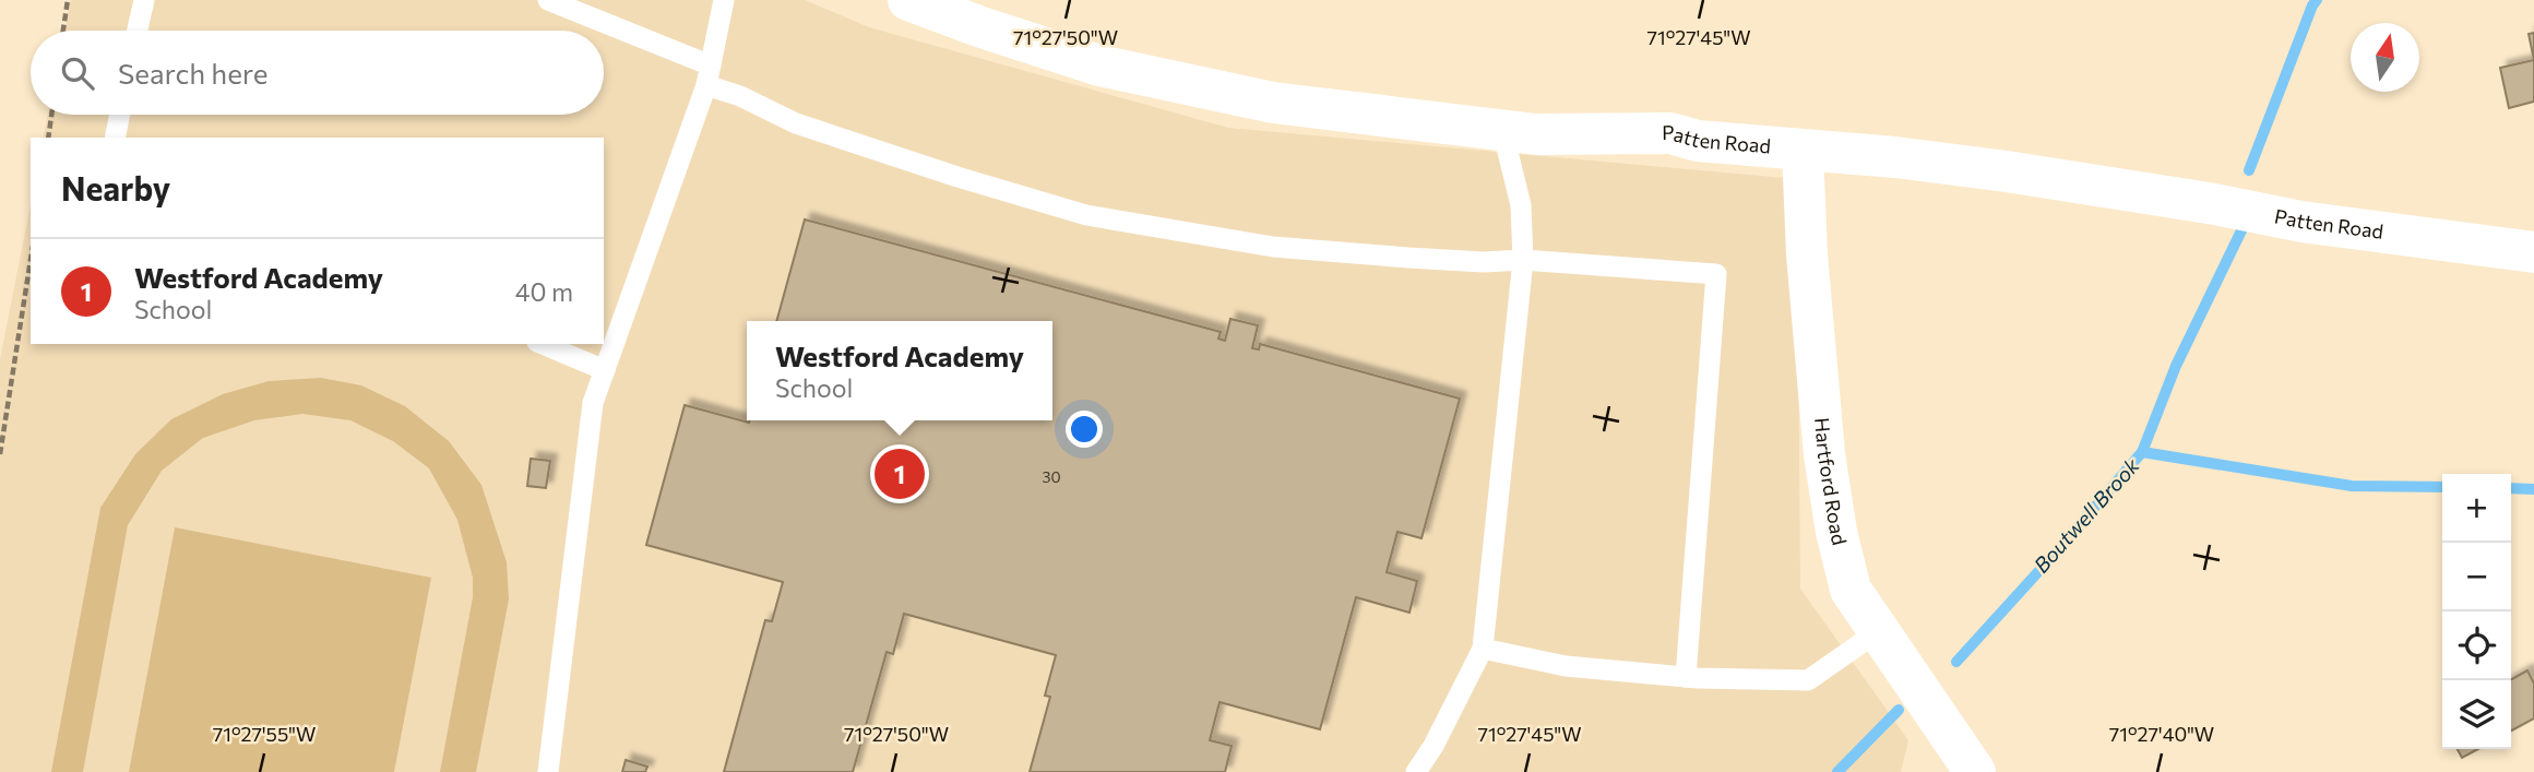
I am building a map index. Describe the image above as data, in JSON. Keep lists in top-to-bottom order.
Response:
{
  "streets": {
    "street": ["Patten Road", "Hartford Road"]
  },
  "crossings": [
    ["Patten Road", "Hartford Road"]
  ],
  "water": ["Boutwell Brook"],
  "house_numbers": ["30"],
  "north": "top",
  "page": {
    "search": "Search here",
    "heading": "Nearby",
    "list": [
      {
        "mark": "1",
        "name": "Westford Academy",
        "note": "School",
        "value": "40 m"
      }
    ],
    "popup": ["Westford Academy", "School"],
    "pins": "1",
    "map_buttons": ["+", "−"]
  },
  "coordinates": [
    "71°27'50\"W",
    "71°27'45\"W",
    "71°27'55\"W",
    "71°27'40\"W"
  ]
}
